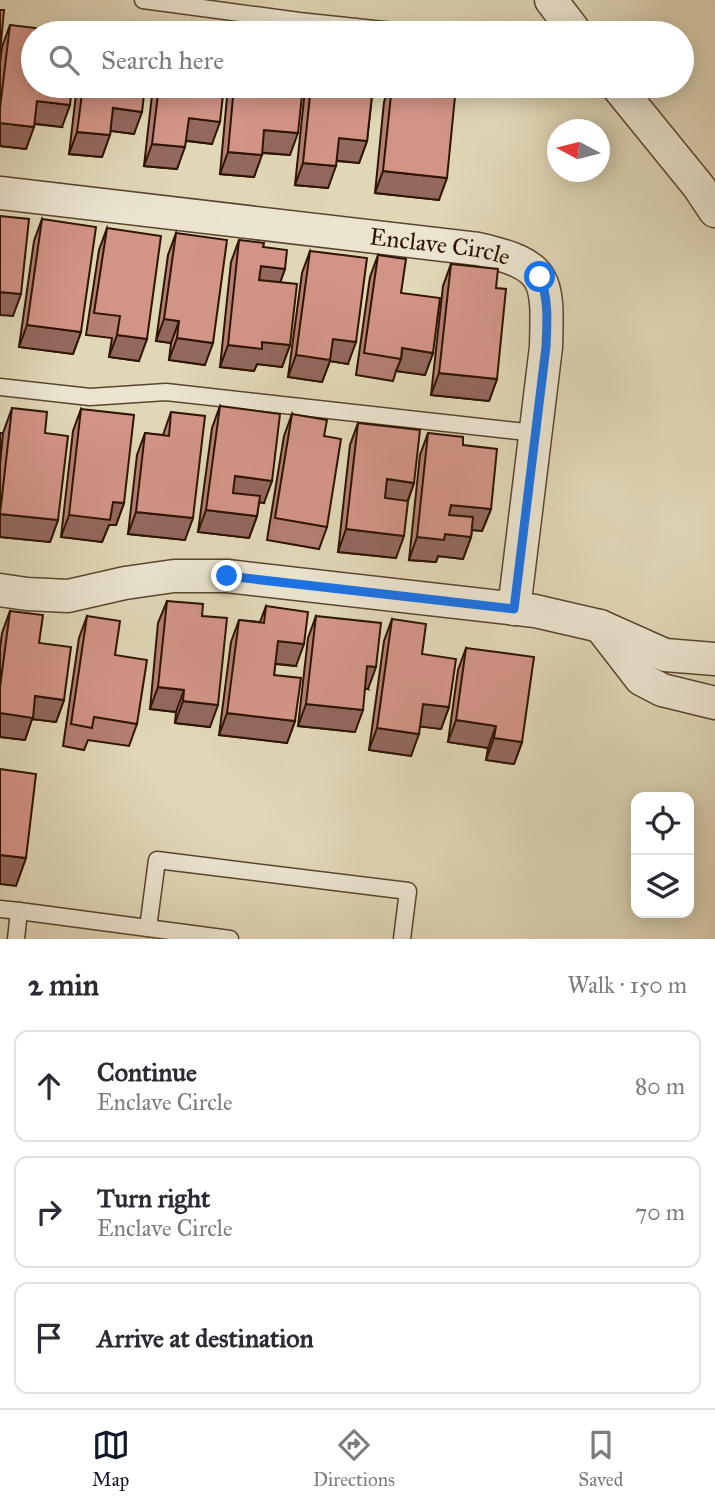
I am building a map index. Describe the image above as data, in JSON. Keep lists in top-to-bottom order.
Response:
{
  "streets": {
    "street": ["Enclave Circle"]
  },
  "north": "left",
  "page": {
    "search": "Search here",
    "heading": ["2 min", "Walk · 150 m"],
    "list": [
      ["Continue", "Enclave Circle", "80 m"],
      ["Turn right", "Enclave Circle", "70 m"],
      "Arrive at destination"
    ],
    "nav": ["Map", "Directions", "Saved"]
  }
}
